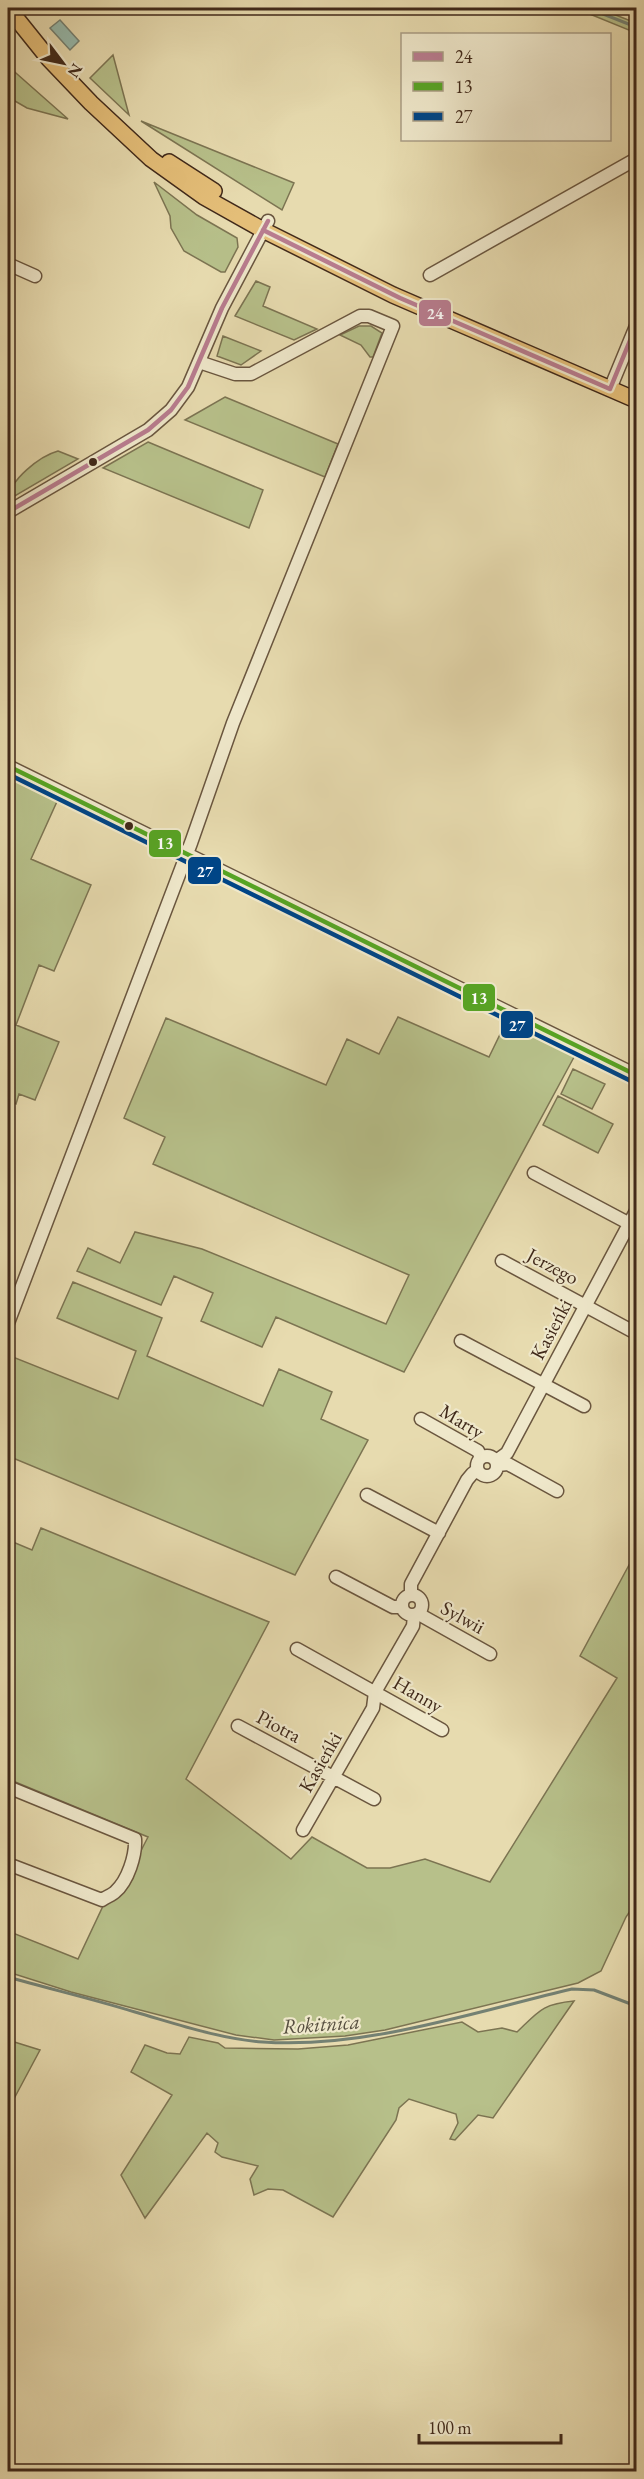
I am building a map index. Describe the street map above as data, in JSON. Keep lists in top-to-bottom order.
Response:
{
  "streets": {
    "street": [
      "Jerzego",
      "Kasieńki",
      "Marty",
      "Sylwii",
      "Hanny",
      "Piotra"
    ]
  },
  "crossings": [
    ["Jerzego", "Kasieńki"],
    ["Kasieńki", "Marty"],
    ["Kasieńki", "Sylwii"],
    ["Kasieńki", "Hanny"],
    ["Kasieńki", "Piotra"]
  ],
  "water": ["Rokitnica"],
  "lines": ["transit line 24", "transit line 13", "transit line 27"],
  "legend": ["24", "13", "27"],
  "scale_bar": "100 m",
  "north": "bottom right"
}
